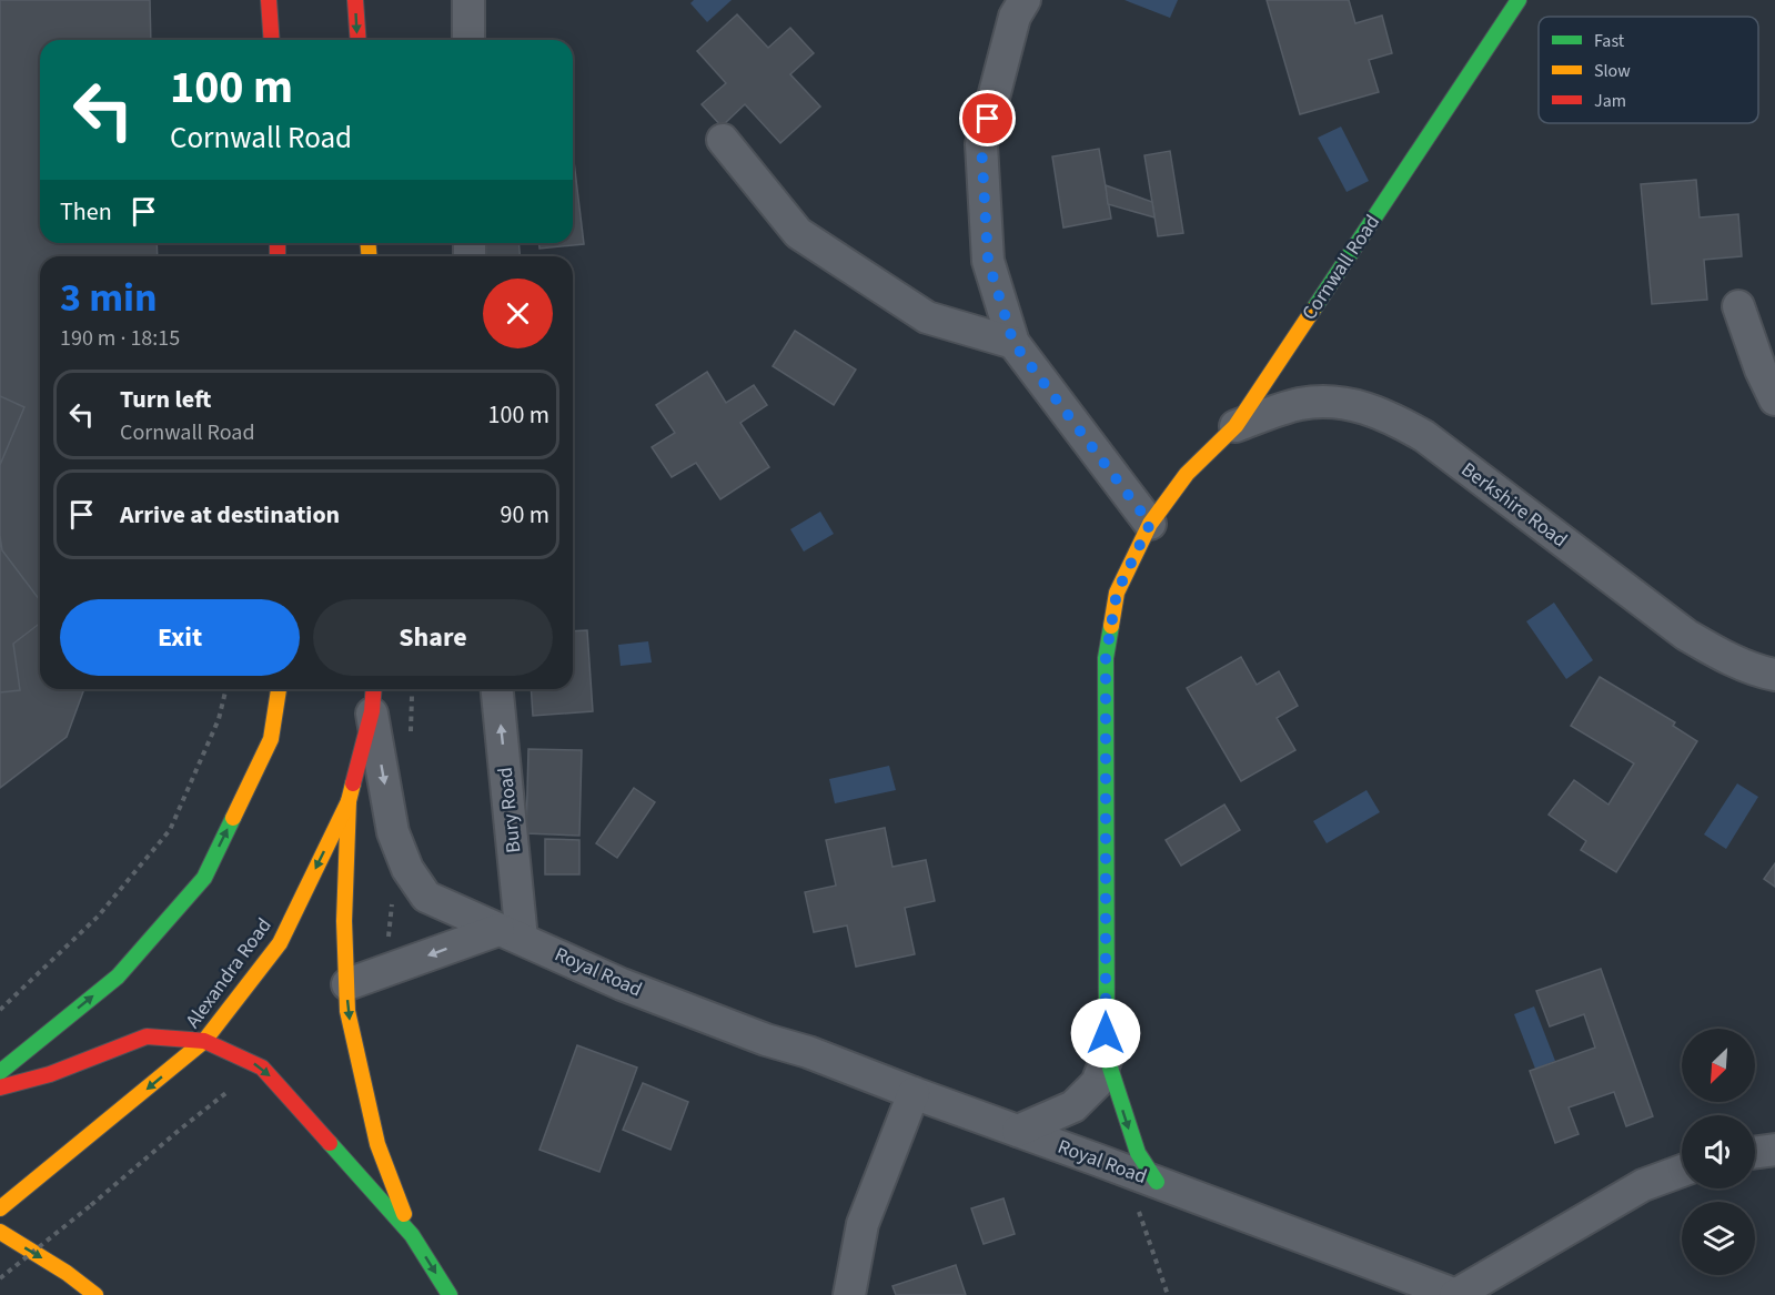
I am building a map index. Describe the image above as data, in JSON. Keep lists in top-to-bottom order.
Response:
{
  "streets": {
    "main road": ["Cornwall Road", "Alexandra Road"],
    "street": ["Berkshire Road", "Bury Road", "Royal Road"]
  },
  "crossings": [
    ["Cornwall Road", "Berkshire Road"],
    ["Cornwall Road", "Royal Road"],
    ["Bury Road", "Royal Road"],
    ["Royal Road", "Alexandra Road"]
  ],
  "one_way": ["Bury Road"],
  "legend": ["Fast", "Slow", "Jam"],
  "north": "bottom left",
  "page": {
    "turn": ["100 m", "Cornwall Road"],
    "then": "Then",
    "heading": ["3 min", "190 m · 18:15"],
    "list": [
      {
        "name": "Turn left",
        "note": "Cornwall Road",
        "value": "100 m"
      },
      {
        "name": "Arrive at destination",
        "value": "90 m"
      }
    ],
    "buttons": ["Exit", "Share"]
  }
}
